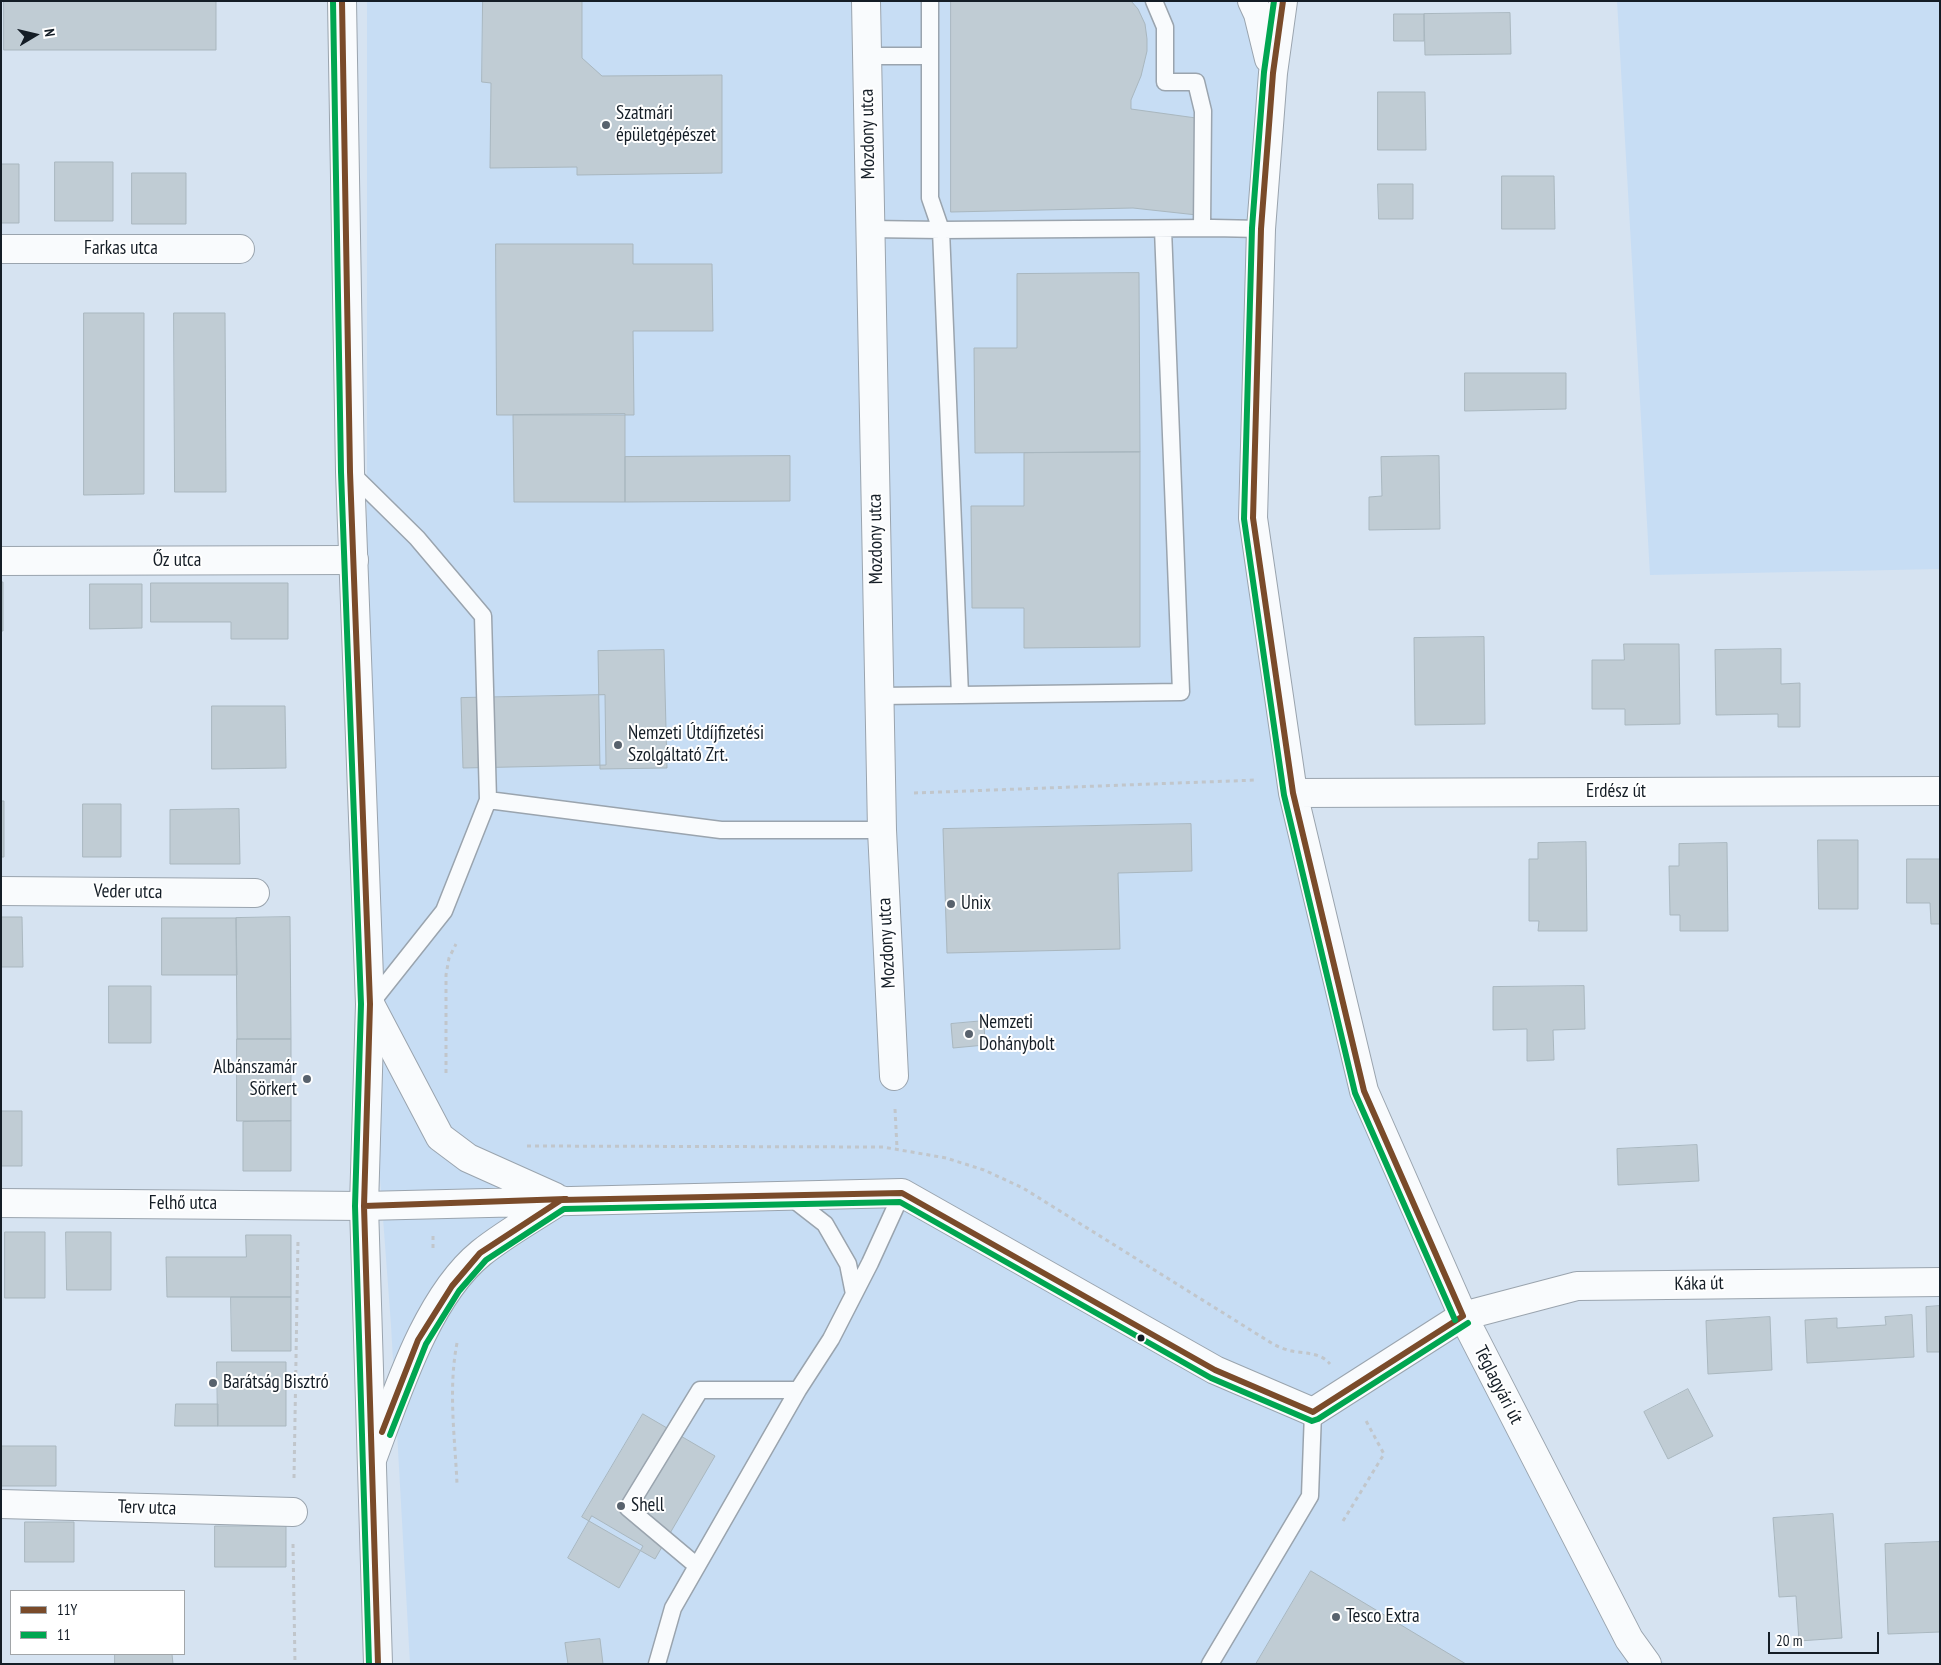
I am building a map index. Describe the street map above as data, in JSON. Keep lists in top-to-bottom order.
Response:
{
  "streets": {
    "street": [
      "Mozdony utca",
      "Farkas utca",
      "Őz utca",
      "Erdész út",
      "Veder utca",
      "Felhő utca",
      "Káka út",
      "Téglagyári út",
      "Terv utca"
    ]
  },
  "crossings": [
    ["Erdész út", "Téglagyári út"],
    ["Káka út", "Téglagyári út"]
  ],
  "places": [
    "Szatmári épületgépészet",
    "Nemzeti Útdíjfizetési Szolgáltató Zrt.",
    "Unix",
    "Nemzeti Dohánybolt",
    "Albánszamár Sörkert",
    "Barátság Bisztró",
    "Shell",
    "Tesco Extra"
  ],
  "lines": ["transit line 11Y", "transit line 11"],
  "legend": ["11Y", "11"],
  "scale_bar": "20 m",
  "north": "right"
}
